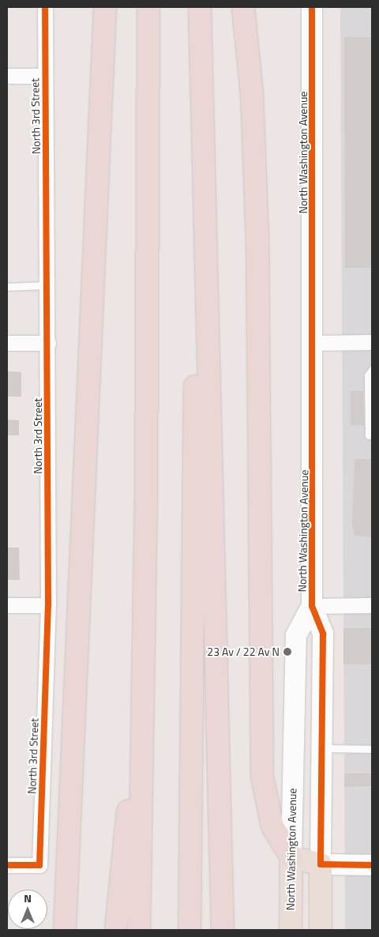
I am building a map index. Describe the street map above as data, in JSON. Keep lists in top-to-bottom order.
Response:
{
  "streets": {
    "main road": ["North Washington Avenue"],
    "street": ["North 3rd Street"]
  },
  "places": ["23 Av / 22 Av N"],
  "north": "top"
}
